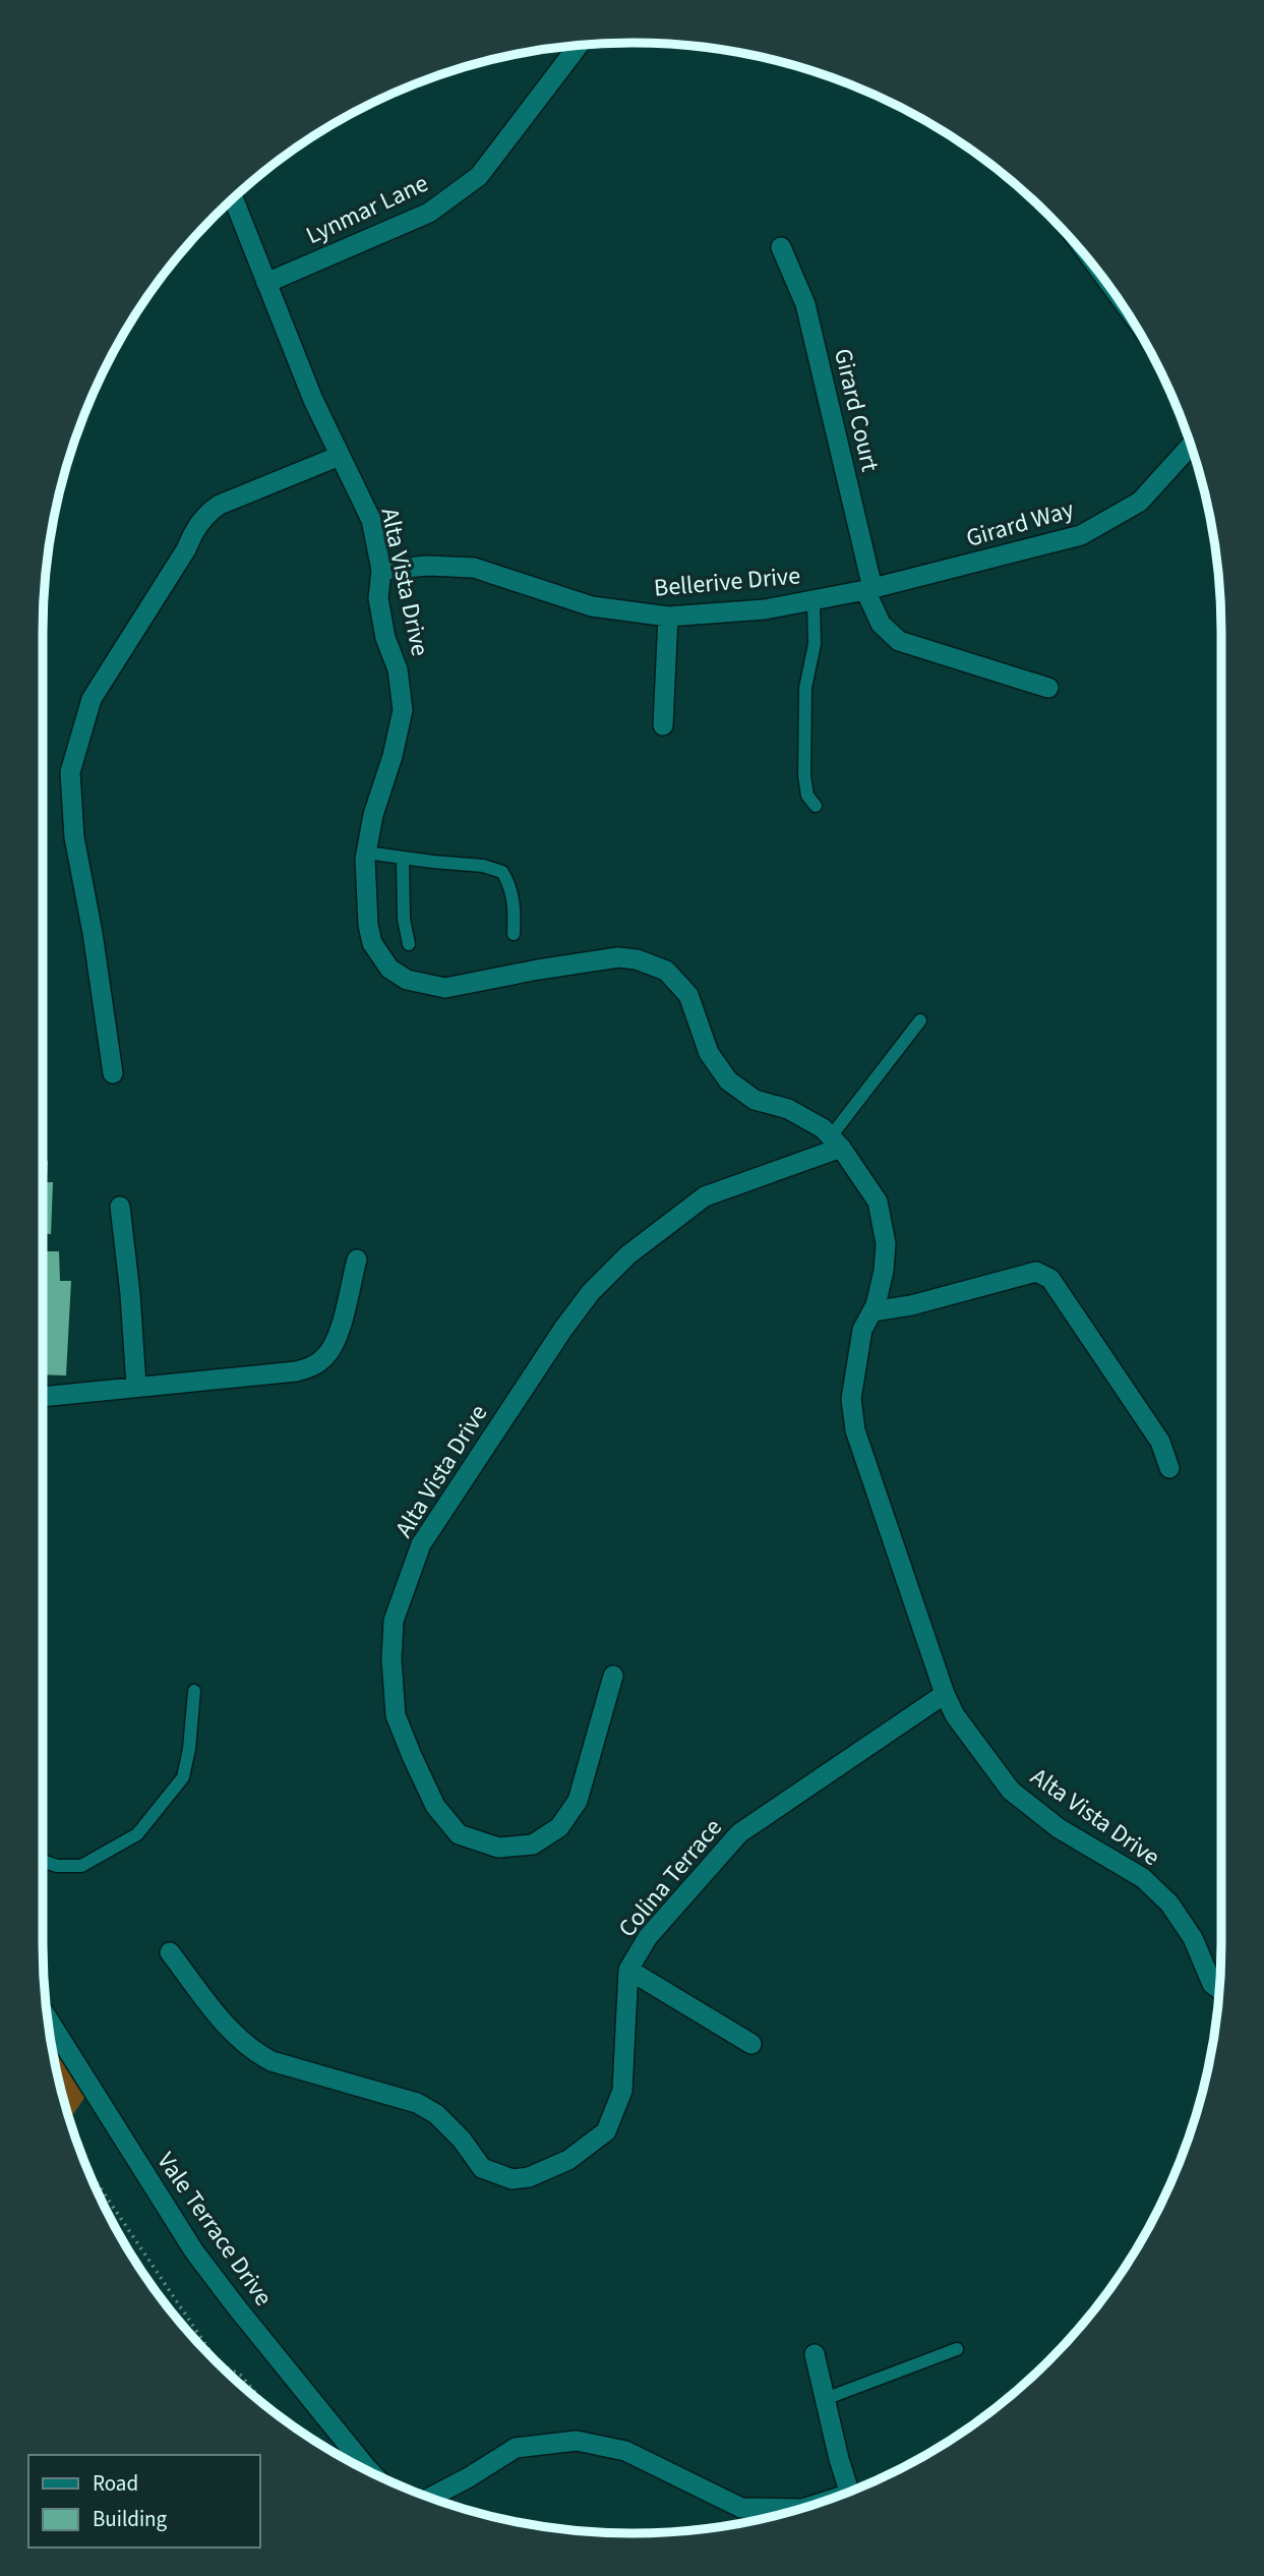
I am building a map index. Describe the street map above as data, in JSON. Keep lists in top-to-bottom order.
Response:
{
  "streets": {
    "street": [
      "Lynmar Lane",
      "Girard Court",
      "Girard Way",
      "Alta Vista Drive",
      "Bellerive Drive",
      "Colina Terrace",
      "Vale Terrace Drive"
    ]
  },
  "crossings": [
    ["Lynmar Lane", "Alta Vista Drive"],
    ["Girard Court", "Girard Way"],
    ["Girard Court", "Bellerive Drive"],
    ["Girard Way", "Bellerive Drive"],
    ["Alta Vista Drive", "Bellerive Drive"],
    ["Alta Vista Drive", "Colina Terrace"]
  ],
  "legend": ["Road", "Building"]
}
